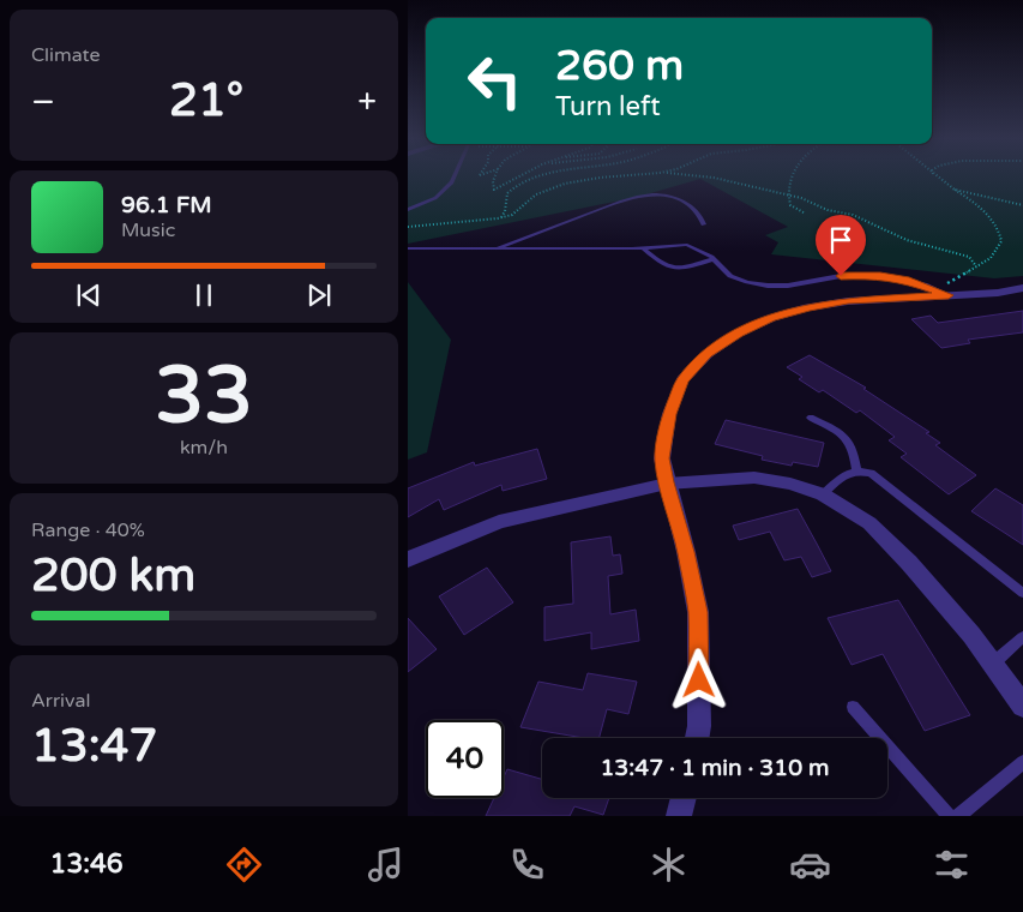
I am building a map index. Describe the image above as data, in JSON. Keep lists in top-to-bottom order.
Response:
{
  "page": {
    "tile": [
      "Climate",
      ["33", "km/h"],
      ["Range · 40%", "200 km"],
      ["Arrival", "13:47"]
    ],
    "turn": ["260 m", "Turn left"],
    "heat": ["−", "21°", "+"],
    "song": ["96.1 FM", "Music"],
    "limit": "40",
    "trip": "13:47 · 1 min · 310 m",
    "tabs": "13:46"
  }
}
